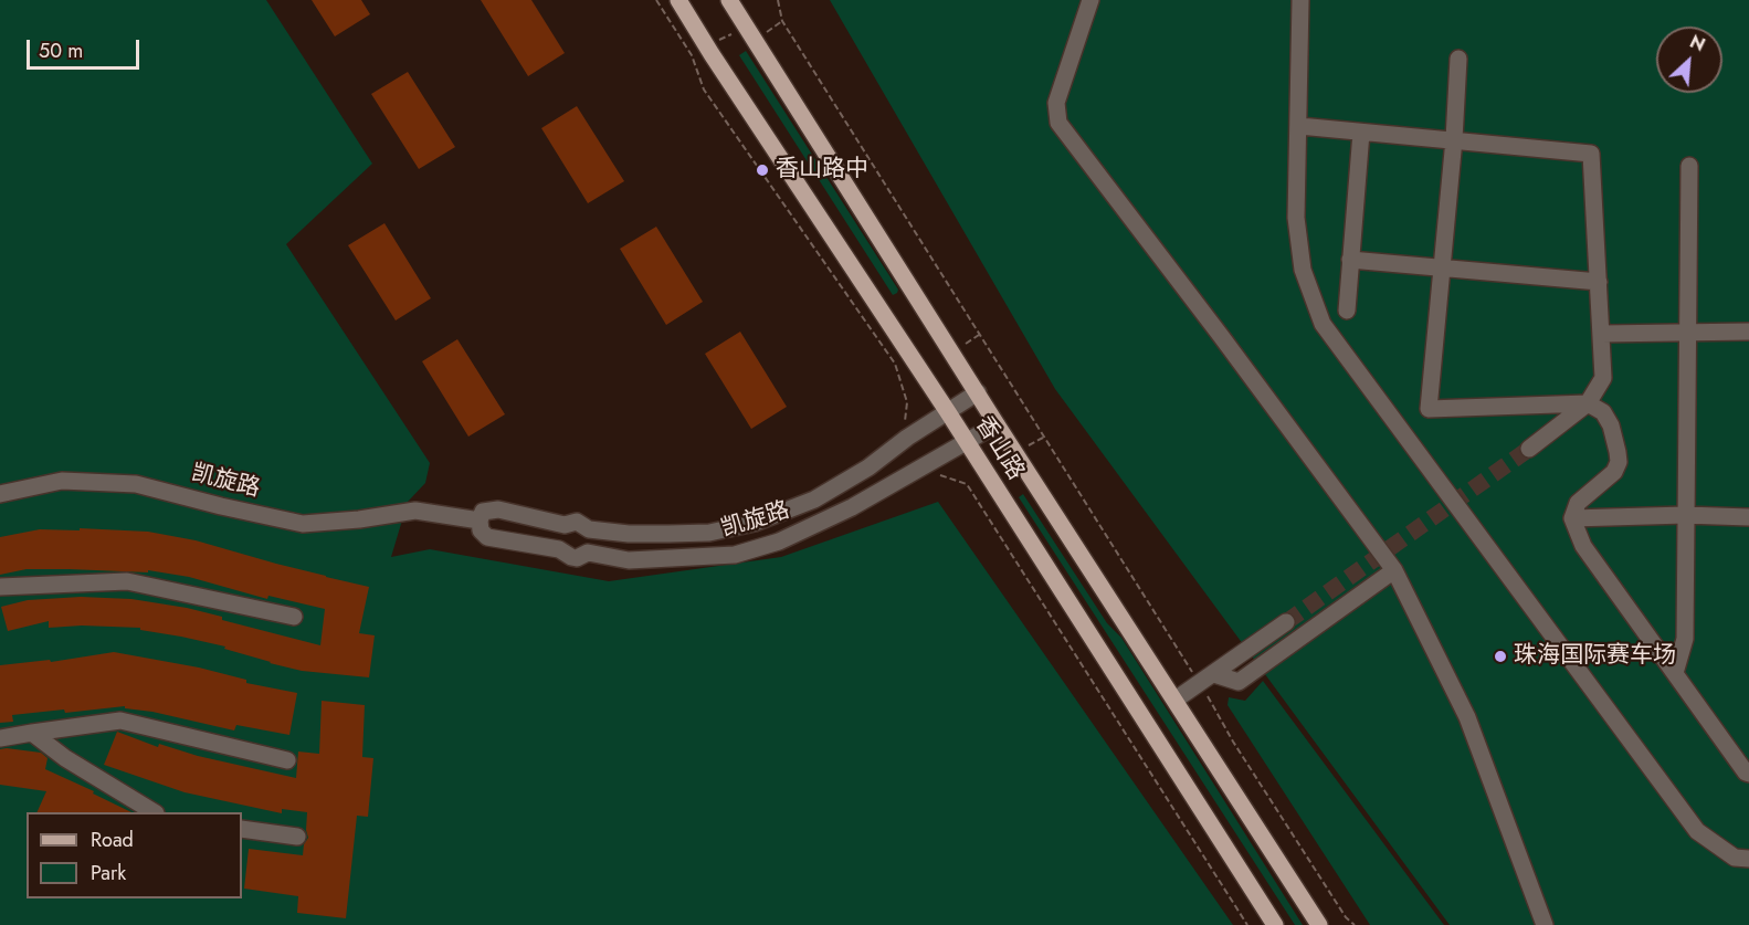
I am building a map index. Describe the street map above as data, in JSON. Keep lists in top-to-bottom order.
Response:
{
  "streets": {
    "main road": ["香山路"],
    "street": ["凯旋路"]
  },
  "crossings": [
    ["香山路", "凯旋路"]
  ],
  "places": ["香山路中", "珠海国际赛车场"],
  "legend": ["Road", "Park"],
  "scale_bar": "50 m",
  "north": "top right"
}
